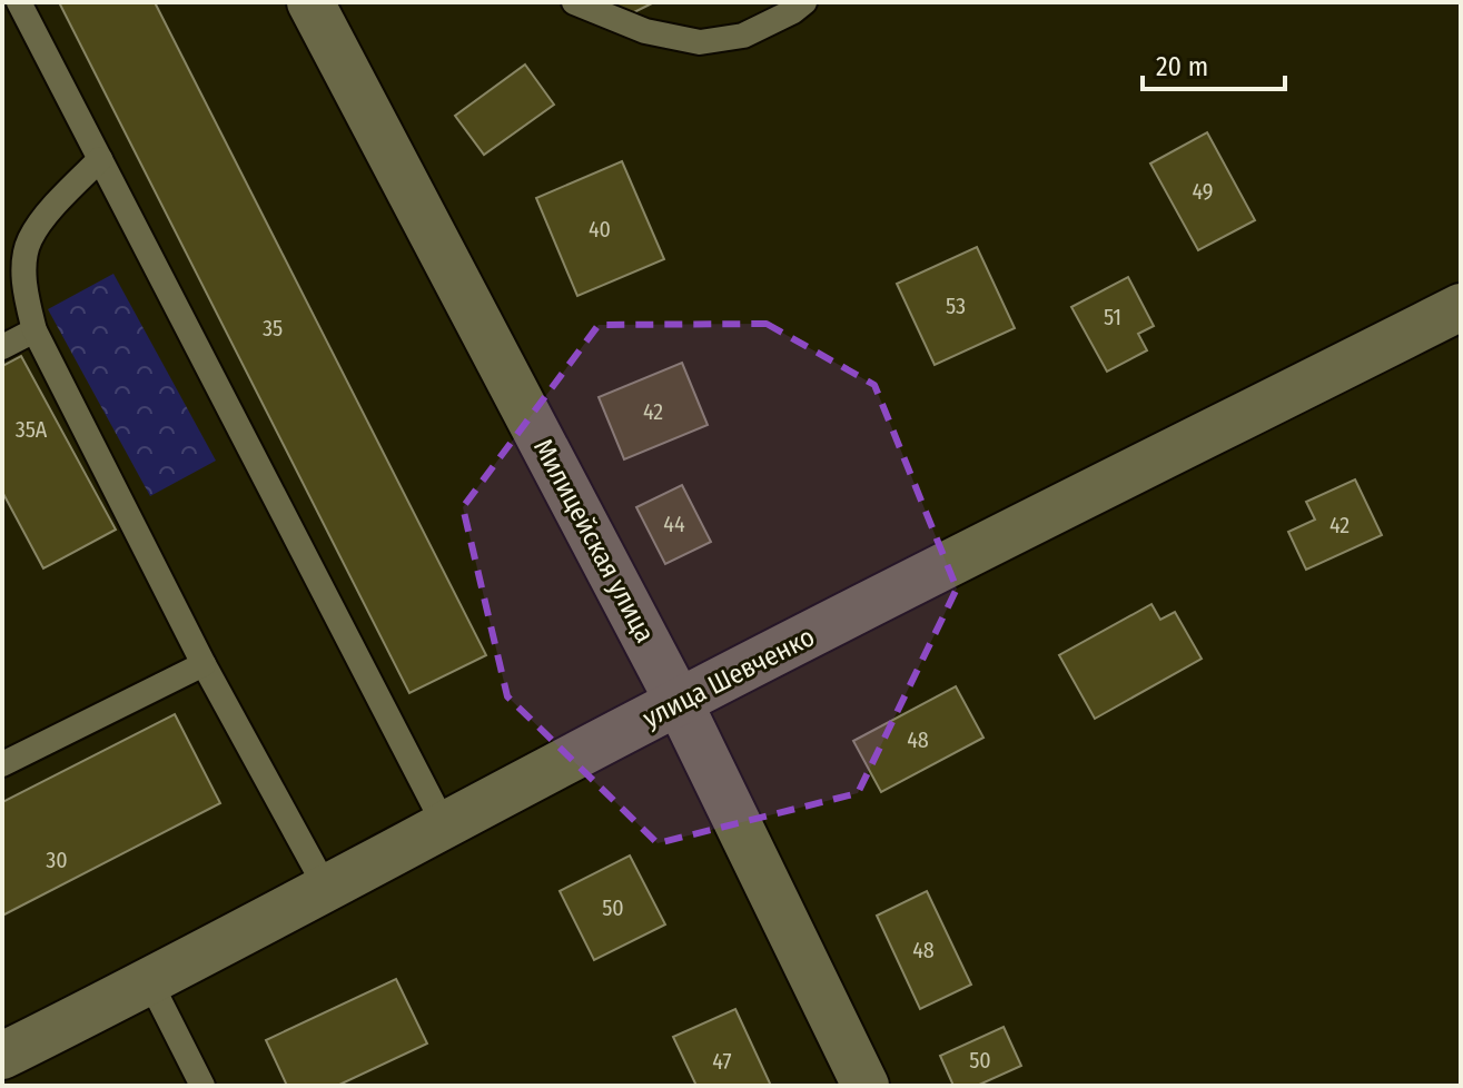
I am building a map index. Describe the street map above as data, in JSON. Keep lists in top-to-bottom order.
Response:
{
  "streets": {
    "street": ["Милицейская улица", "улица Шевченко"]
  },
  "crossings": [
    ["Милицейская улица", "улица Шевченко"]
  ],
  "house_numbers": [
    "49",
    "40",
    "53",
    "51",
    "35",
    "42",
    "35А",
    "44",
    "42",
    "48",
    "30",
    "50",
    "48",
    "50",
    "47"
  ],
  "scale_bar": "20 m"
}
